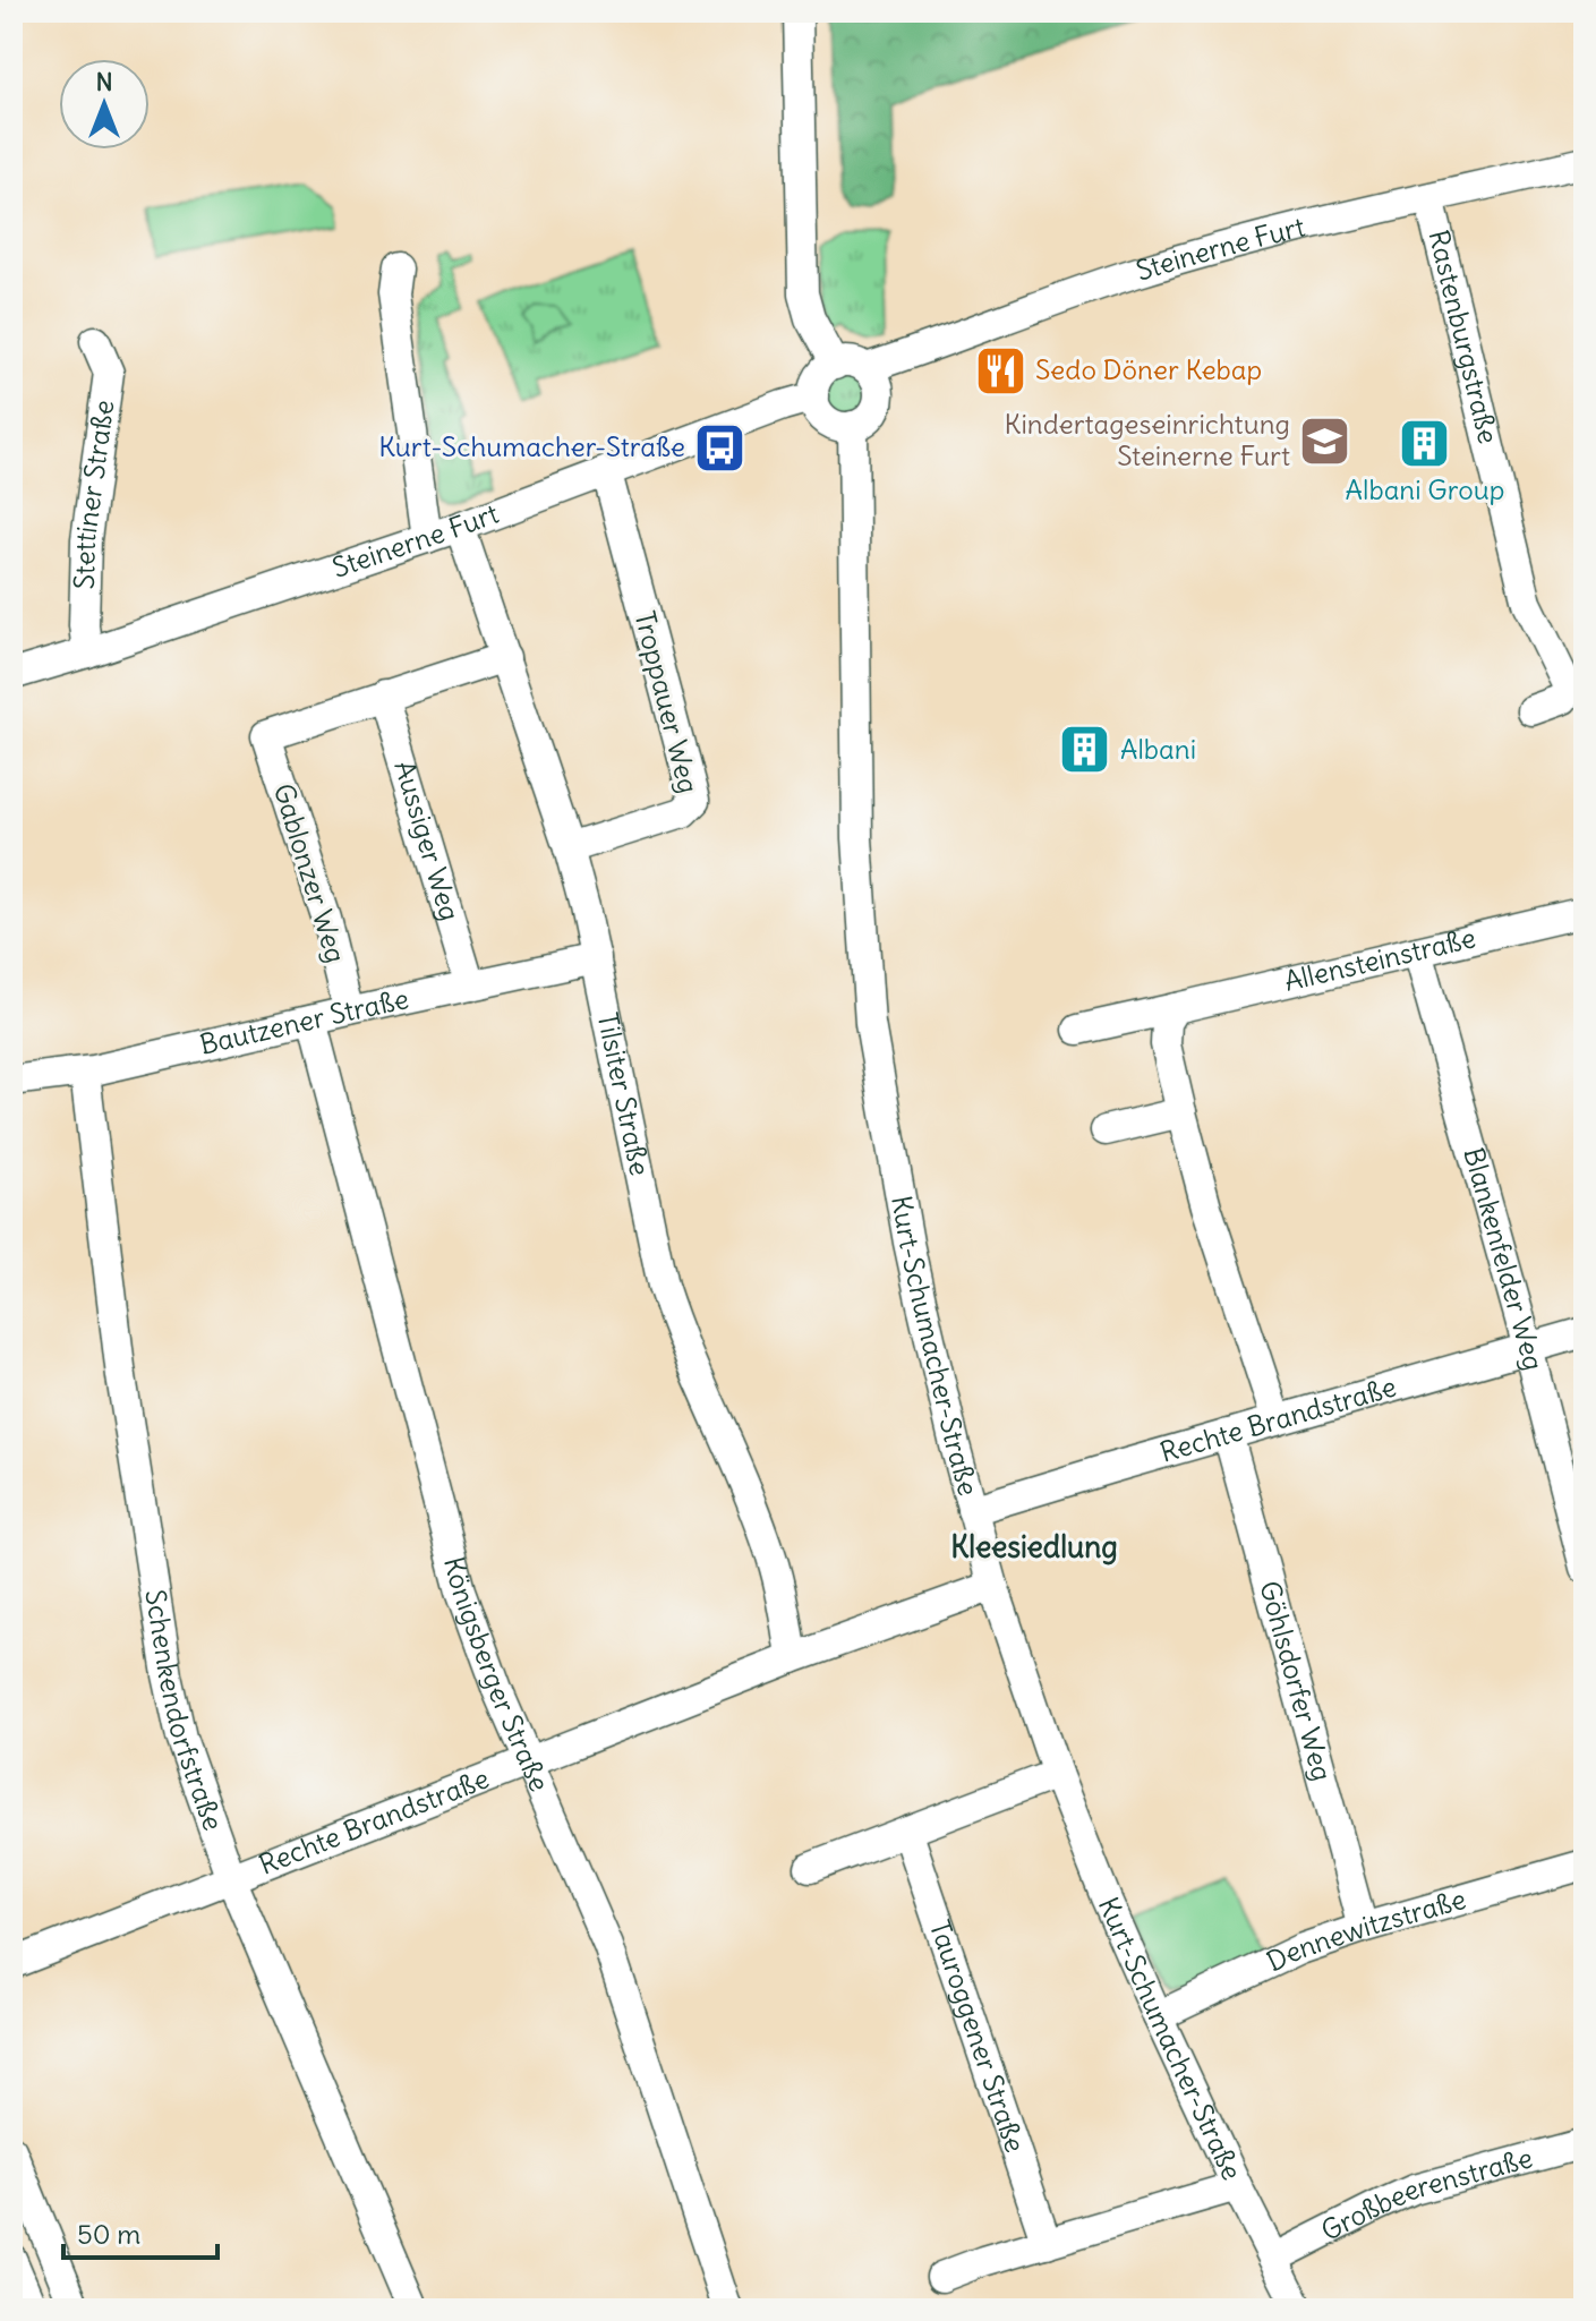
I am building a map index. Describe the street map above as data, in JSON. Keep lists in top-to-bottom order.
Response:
{
  "streets": {
    "street": [
      "Steinerne Furt",
      "Rastenburgstraße",
      "Stettiner Straße",
      "Troppauer Weg",
      "Aussiger Weg",
      "Gablonzer Weg",
      "Allensteinstraße",
      "Bautzener Straße",
      "Tilsiter Straße",
      "Blankenfelder Weg",
      "Kurt-Schumacher-Straße",
      "Rechte Brandstraße",
      "Königsberger Straße",
      "Göhlsdorfer Weg",
      "Schenkendorfstraße",
      "Dennewitzstraße",
      "Tauroggener Straße",
      "Großbeerenstraße"
    ]
  },
  "crossings": [
    ["Steinerne Furt", "Rastenburgstraße"],
    ["Steinerne Furt", "Stettiner Straße"],
    ["Steinerne Furt", "Troppauer Weg"],
    ["Steinerne Furt", "Tilsiter Straße"],
    ["Steinerne Furt", "Kurt-Schumacher-Straße"],
    ["Troppauer Weg", "Tilsiter Straße"],
    ["Aussiger Weg", "Gablonzer Weg"],
    ["Aussiger Weg", "Bautzener Straße"],
    ["Gablonzer Weg", "Bautzener Straße"],
    ["Allensteinstraße", "Blankenfelder Weg"],
    ["Bautzener Straße", "Tilsiter Straße"],
    ["Bautzener Straße", "Königsberger Straße"],
    ["Bautzener Straße", "Schenkendorfstraße"],
    ["Tilsiter Straße", "Rechte Brandstraße"],
    ["Blankenfelder Weg", "Rechte Brandstraße"],
    ["Kurt-Schumacher-Straße", "Rechte Brandstraße"],
    ["Kurt-Schumacher-Straße", "Dennewitzstraße"],
    ["Kurt-Schumacher-Straße", "Großbeerenstraße"],
    ["Rechte Brandstraße", "Königsberger Straße"],
    ["Rechte Brandstraße", "Göhlsdorfer Weg"],
    ["Rechte Brandstraße", "Schenkendorfstraße"],
    ["Göhlsdorfer Weg", "Dennewitzstraße"]
  ],
  "districts": ["Kleesiedlung"],
  "places": {
    "restaurant": ["Sedo Döner Kebap"],
    "school or university": ["Kindertageseinrichtung Steinerne Furt"],
    "building": ["Albani Group", "Albani"],
    "bus stop": ["Kurt-Schumacher-Straße"]
  },
  "scale_bar": "50 m",
  "north": "top"
}
